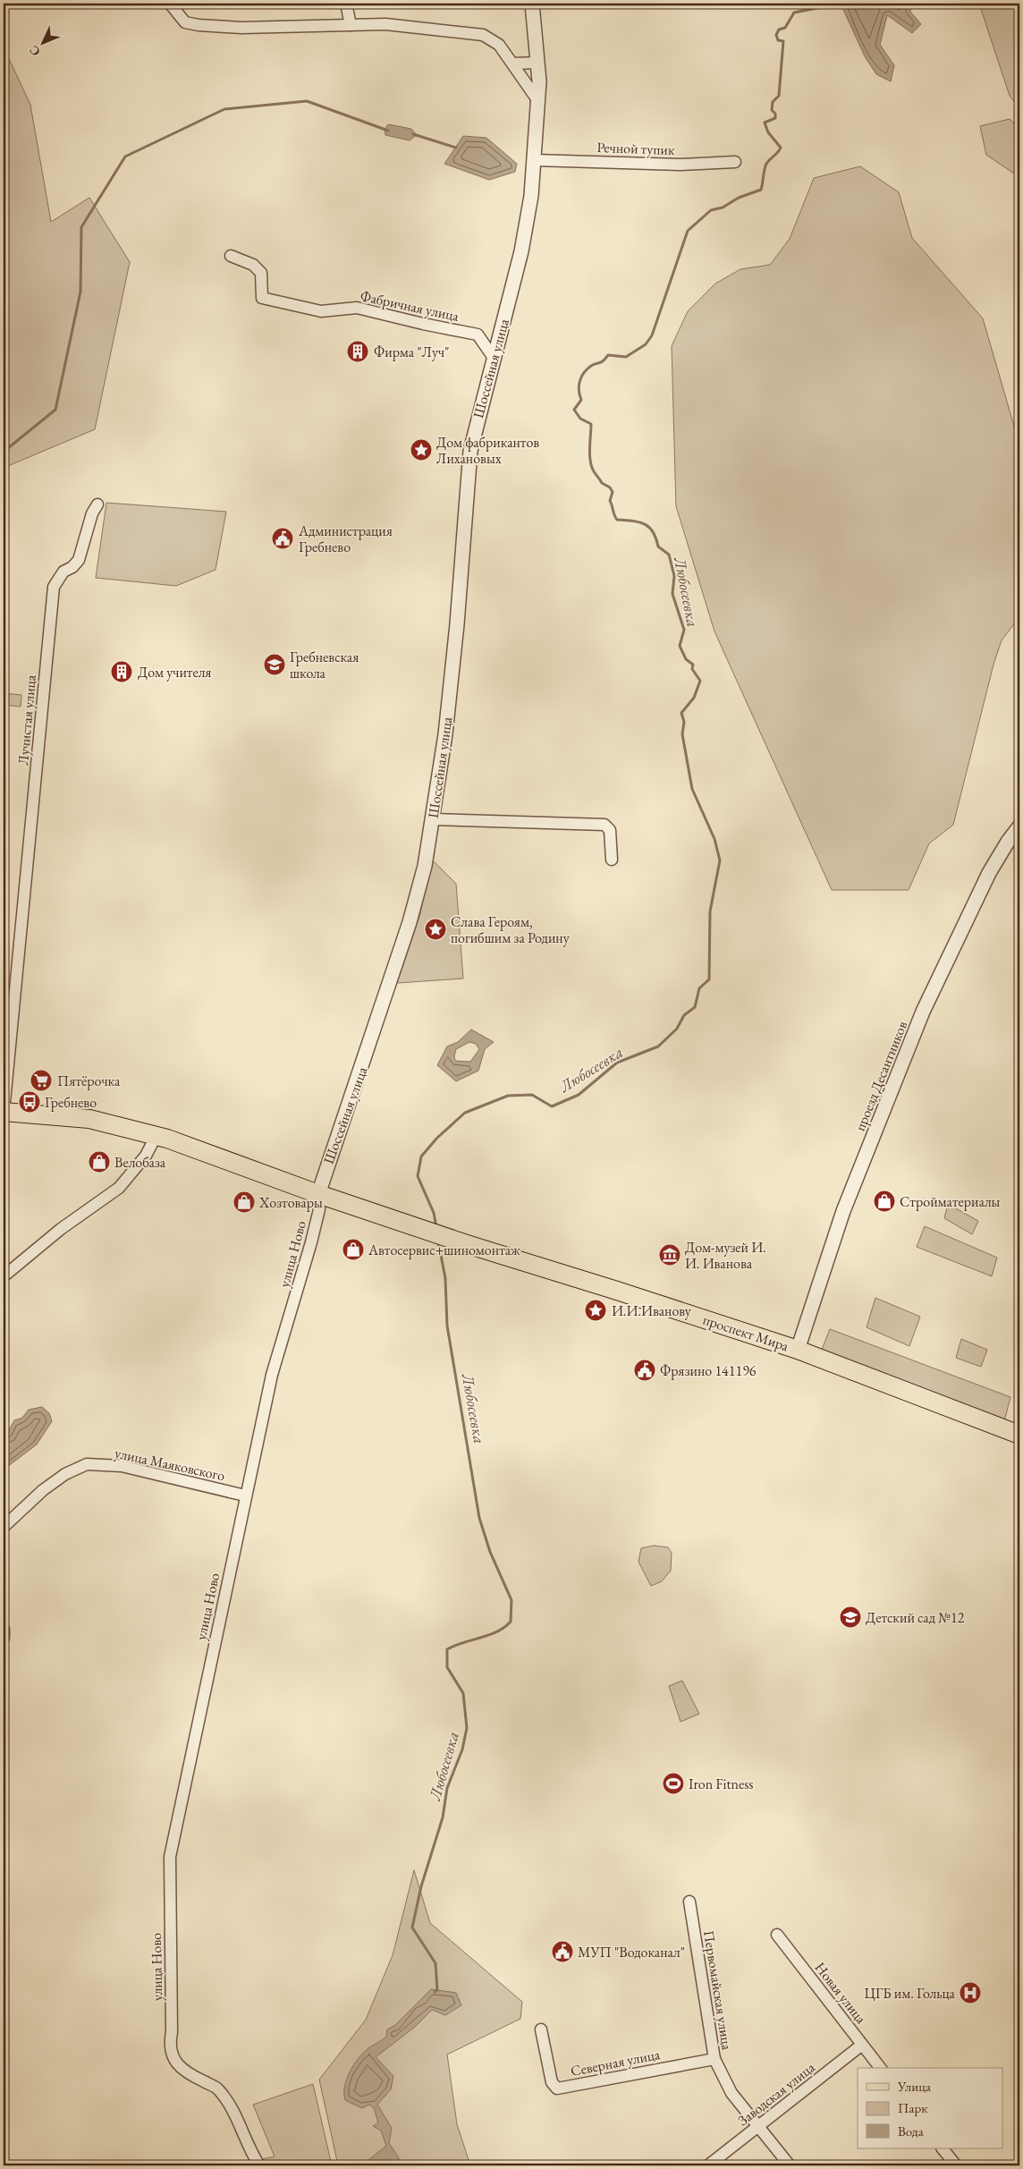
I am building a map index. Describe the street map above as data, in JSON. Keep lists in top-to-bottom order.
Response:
{
  "streets": {
    "main road": ["проспект Мира"],
    "street": [
      "Речной тупик",
      "Фабричная улица",
      "Шоссейная улица",
      "Лучистая улица",
      "проезд Десантников",
      "улица Ново",
      "улица Маяковского",
      "Первомайская улица",
      "Новая улица",
      "Северная улица",
      "Заводская улица"
    ]
  },
  "crossings": [
    ["Речной тупик", "Шоссейная улица"],
    ["Фабричная улица", "Шоссейная улица"],
    ["Шоссейная улица", "улица Ново"],
    ["Шоссейная улица", "проспект Мира"],
    ["проезд Десантников", "проспект Мира"],
    ["улица Ново", "проспект Мира"],
    ["улица Ново", "улица Маяковского"],
    ["Первомайская улица", "Северная улица"],
    ["Первомайская улица", "Заводская улица"],
    ["Новая улица", "Заводская улица"]
  ],
  "water": ["Любосеевка"],
  "places": {
    "building": ["Фирма \"Луч\"", "Дом учителя"],
    "place": ["Дом фабрикантов Лихановых", "Слава Героям, погибшим за Родину", "И.И.Иванову"],
    "public building": ["Администрация Гребнево", "Фрязино 141196", "МУП \"Водоканал\""],
    "school or university": ["Гребневская школа", "Детский сад №12"],
    "supermarket": ["Пятёрочка"],
    "bus stop": ["Гребнево"],
    "shop": [
      "Велобаза",
      "Стройматериалы",
      "Хозтовары",
      "Автосервис+шиномонтаж"
    ],
    "museum": ["Дом-музей И. И. Иванова"],
    "sports": ["Iron Fitness"],
    "hospital": ["ЦГБ им. Гольца"]
  },
  "legend": ["Улица", "Парк", "Вода"],
  "north": "bottom left"
}
